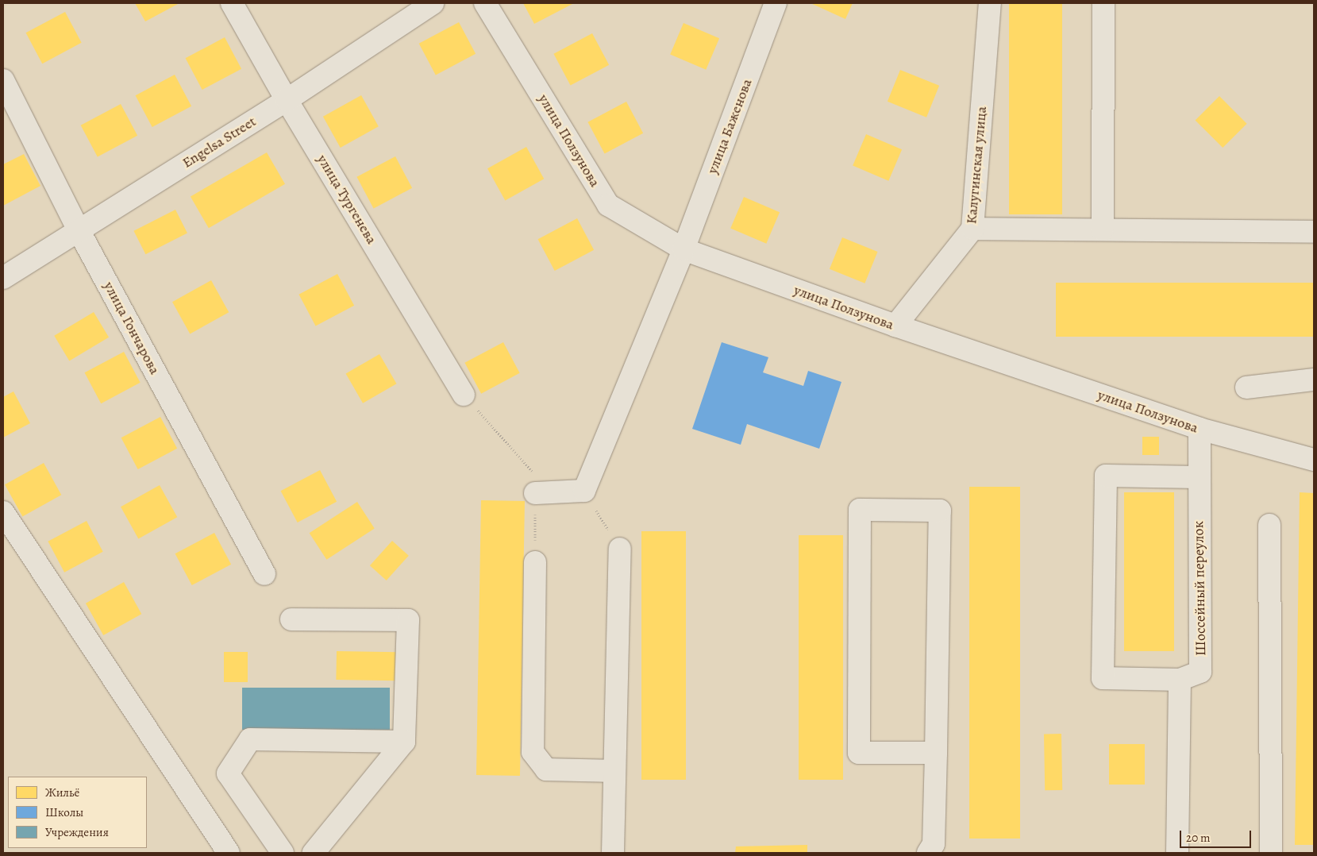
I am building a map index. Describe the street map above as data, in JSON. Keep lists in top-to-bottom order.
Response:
{
  "streets": {
    "street": [
      "улица Баженова",
      "улица Ползунова",
      "Engelsa Street",
      "Калугинская улица",
      "улица Тургенева",
      "улица Гончарова",
      "Шоссейный переулок"
    ]
  },
  "crossings": [
    ["улица Баженова", "улица Ползунова"],
    ["улица Ползунова", "Калугинская улица"],
    ["улица Ползунова", "Шоссейный переулок"],
    ["Engelsa Street", "улица Тургенева"],
    ["Engelsa Street", "улица Гончарова"]
  ],
  "legend": ["Жильё", "Школы", "Учреждения"],
  "scale_bar": "20 m"
}
